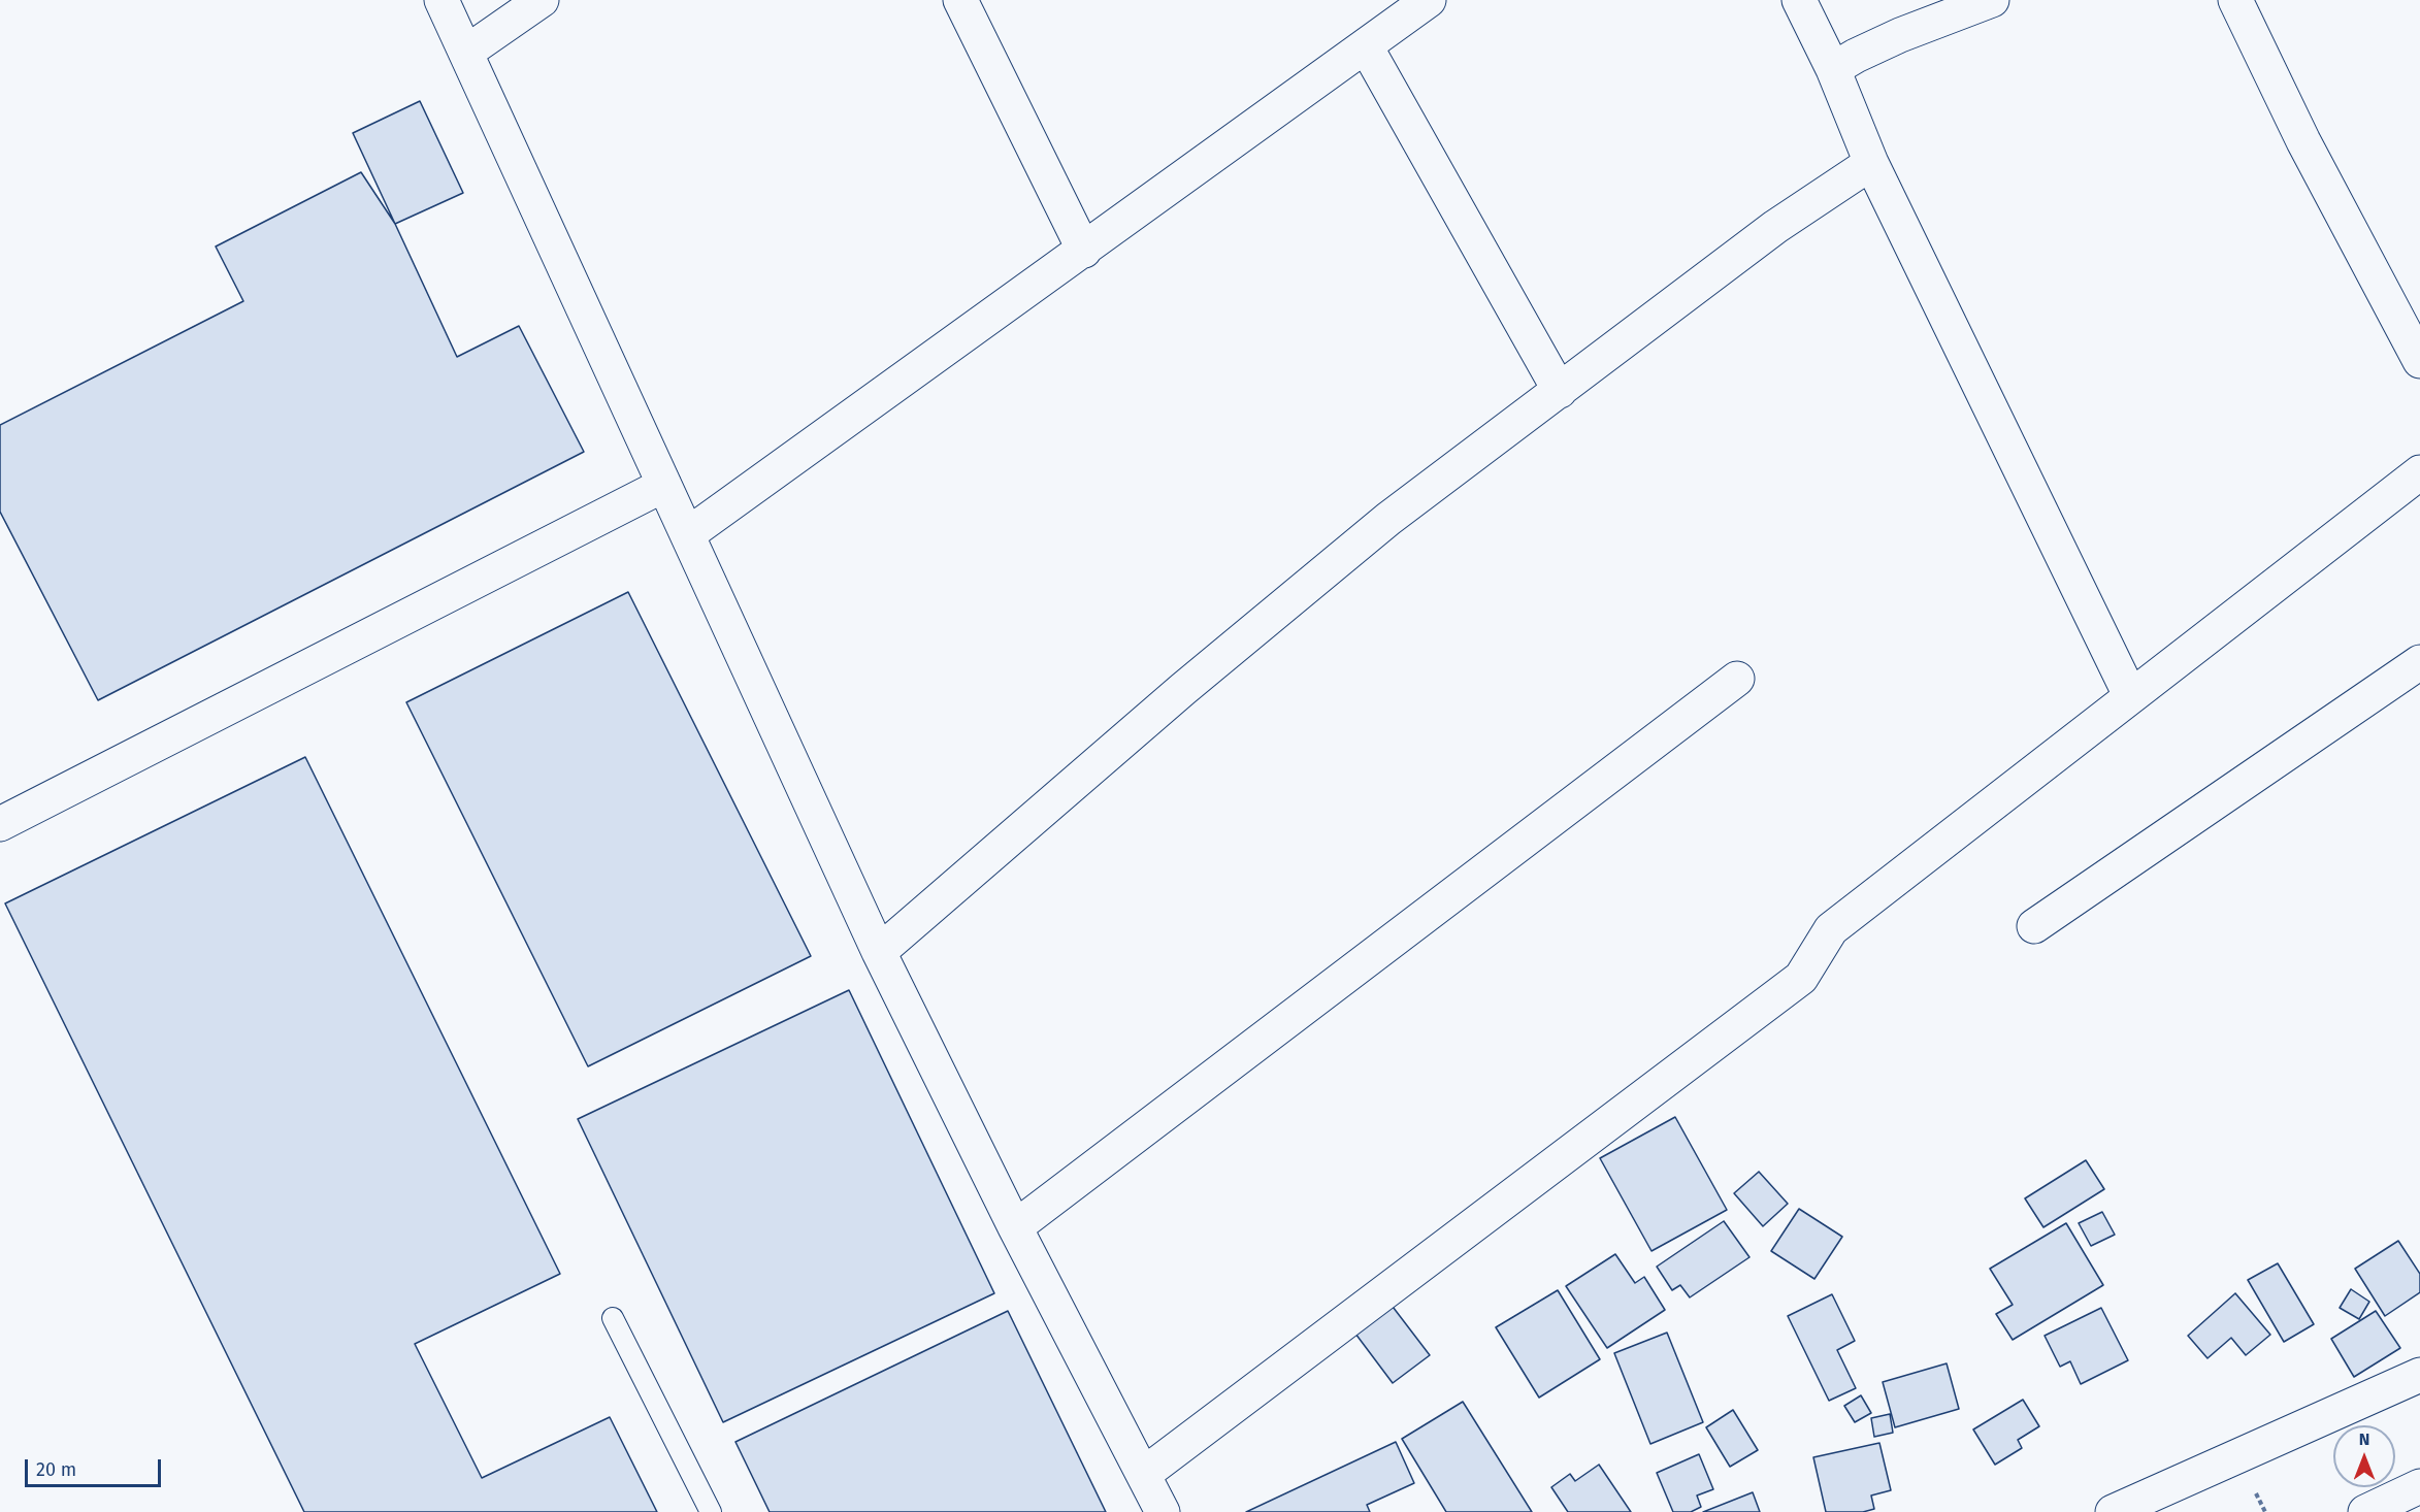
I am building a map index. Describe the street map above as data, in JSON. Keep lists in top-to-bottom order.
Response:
{
  "scale_bar": "20 m",
  "north": "top"
}
